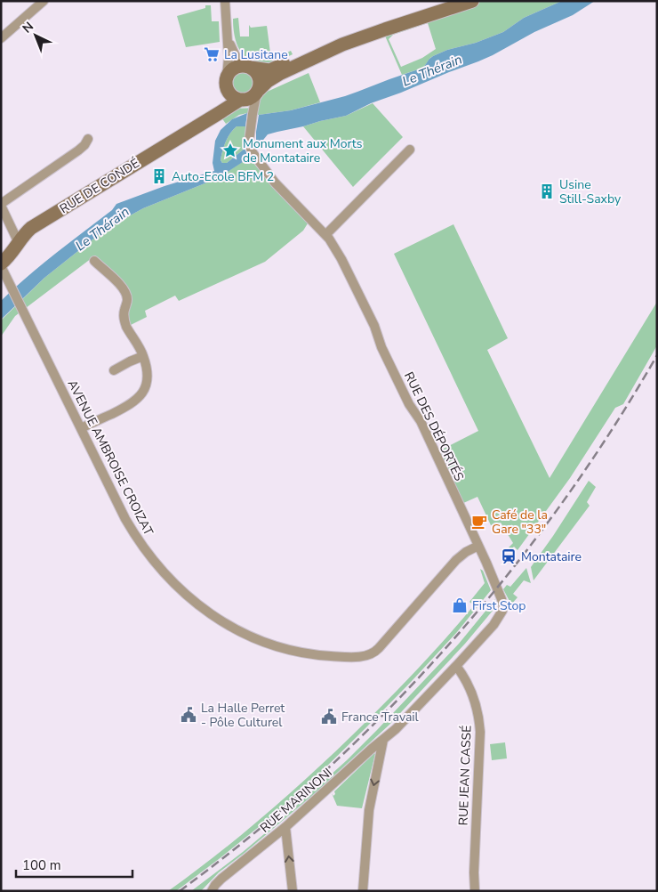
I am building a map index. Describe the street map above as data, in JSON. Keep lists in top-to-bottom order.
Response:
{
  "streets": {
    "main road": ["RUE DE CONDÉ"],
    "street": [
      "RUE DES DÉPORTÉS",
      "AVENUE AMBROISE CROIZAT",
      "RUE JEAN CASSÉ",
      "RUE MARINONI"
    ]
  },
  "crossings": [
    ["RUE DE CONDÉ", "RUE DES DÉPORTÉS"],
    ["RUE DE CONDÉ", "AVENUE AMBROISE CROIZAT"],
    ["RUE DES DÉPORTÉS", "AVENUE AMBROISE CROIZAT"],
    ["RUE DES DÉPORTÉS", "RUE JEAN CASSÉ"],
    ["RUE DES DÉPORTÉS", "RUE MARINONI"]
  ],
  "water": ["Le Thérain"],
  "places": {
    "supermarket": ["La Lusitane"],
    "place": ["Monument aux Morts de Montataire"],
    "building": ["Auto-Ecole BFM 2", "Usine Still-Saxby"],
    "cafe": ["Café de la Gare \"33\""],
    "station": ["Montataire"],
    "shop": ["First Stop"],
    "public building": ["La Halle Perret - Pôle Culturel", "France Travail"]
  },
  "scale_bar": "100 m",
  "north": "top left"
}
